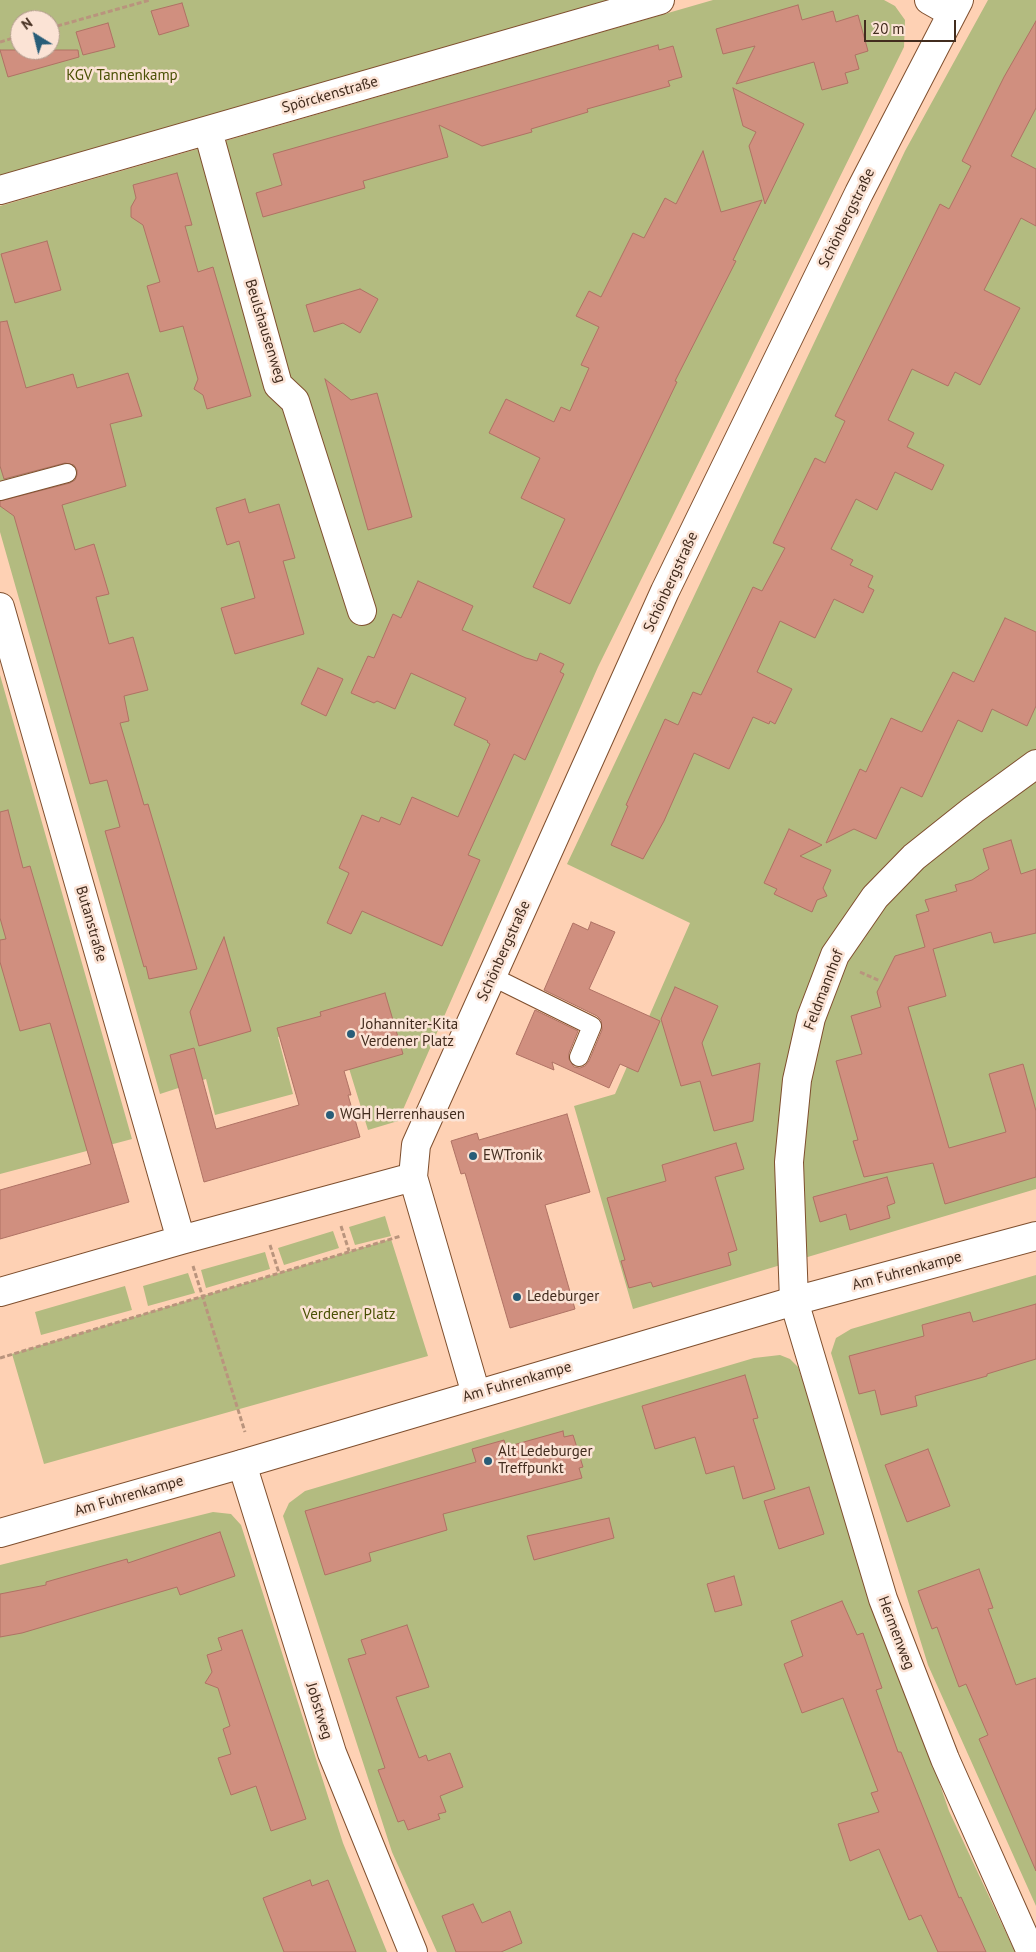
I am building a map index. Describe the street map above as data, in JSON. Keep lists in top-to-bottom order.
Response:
{
  "streets": {
    "street": [
      "Spörckenstraße",
      "Schönbergstraße",
      "Beulshausenweg",
      "Butanstraße",
      "Feldmannhof",
      "Am Fuhrenkampe",
      "Hermenweg",
      "Jobstweg"
    ]
  },
  "crossings": [
    ["Spörckenstraße", "Beulshausenweg"],
    ["Feldmannhof", "Am Fuhrenkampe"],
    ["Feldmannhof", "Hermenweg"],
    ["Am Fuhrenkampe", "Hermenweg"],
    ["Am Fuhrenkampe", "Jobstweg"]
  ],
  "parks": ["KGV Tannenkamp", "Verdener Platz"],
  "places": [
    "Johanniter-Kita Verdener Platz",
    "WGH Herrenhausen",
    "EWTronik",
    "Ledeburger",
    "Alt Ledeburger Treffpunkt"
  ],
  "scale_bar": "20 m",
  "north": "top left"
}
